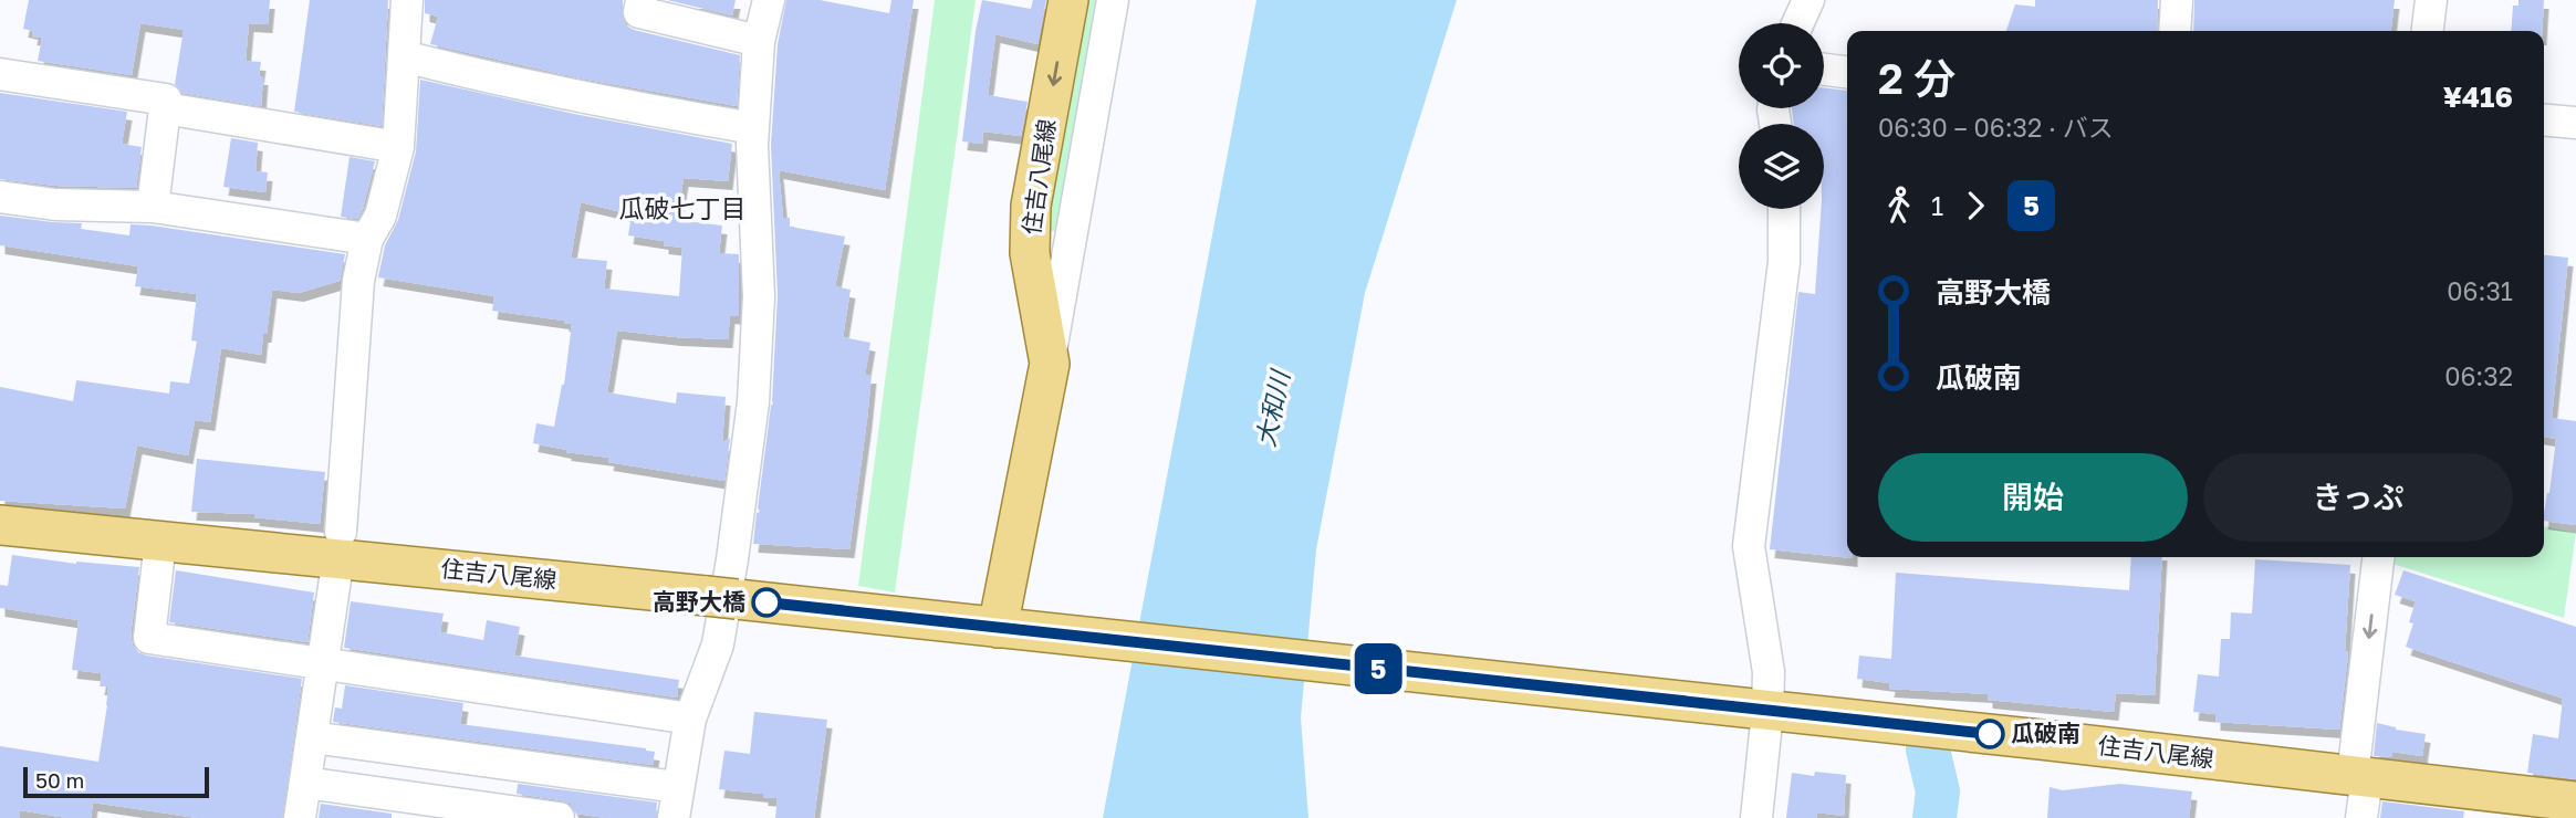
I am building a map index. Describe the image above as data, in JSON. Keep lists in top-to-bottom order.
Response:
{
  "streets": {
    "main road": ["住吉八尾線"]
  },
  "districts": ["瓜破七丁目"],
  "water": ["大和川"],
  "places": ["高野大橋", "瓜破南"],
  "lines": ["bus line 5"],
  "scale_bar": "50 m",
  "page": {
    "on_map": "5",
    "heading": ["2 分", "06:30 – 06:32 · バス", "¥416"],
    "legs": ["1", "5"],
    "list": [
      {
        "name": "高野大橋",
        "value": "06:31"
      },
      {
        "name": "瓜破南",
        "value": "06:32"
      }
    ],
    "buttons": ["開始", "きっぷ"],
    "scale": "50 m"
  }
}
